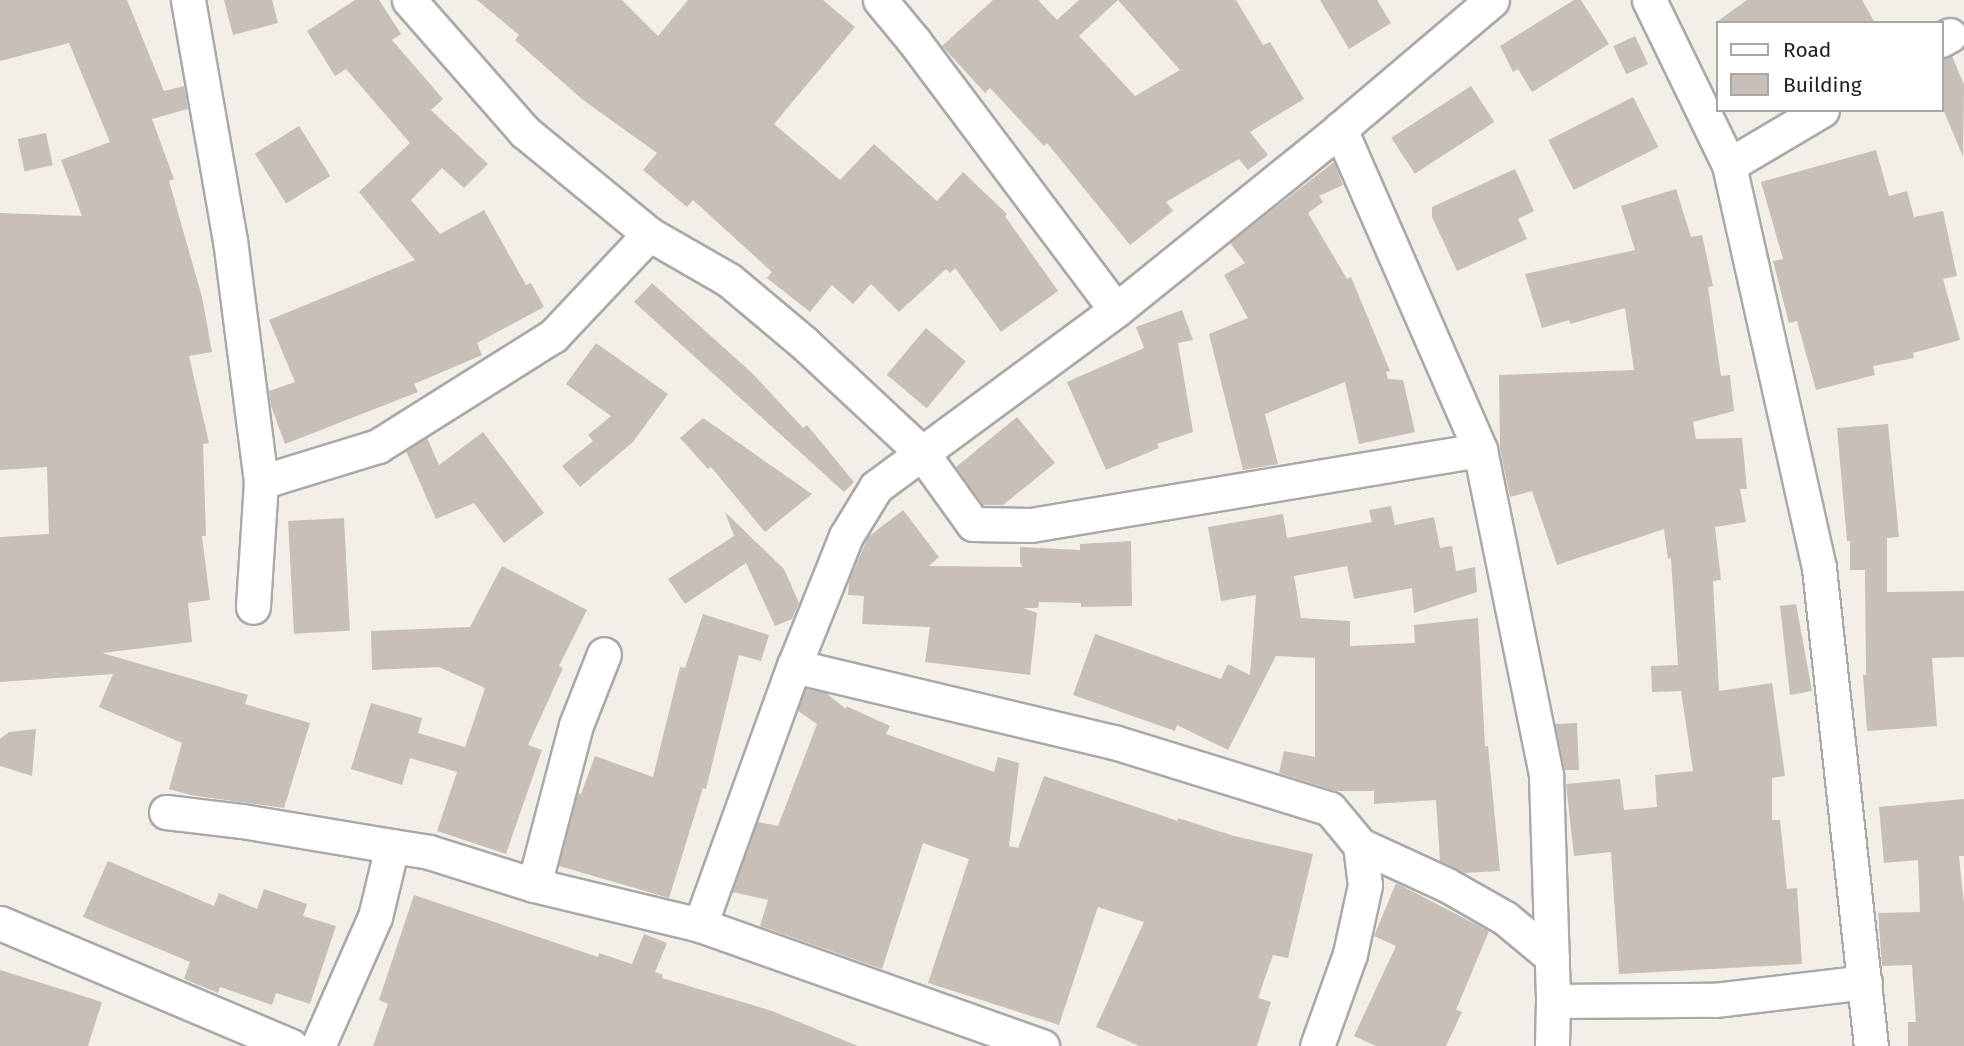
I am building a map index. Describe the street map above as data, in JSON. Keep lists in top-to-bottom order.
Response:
{
  "legend": ["Road", "Building"]
}
